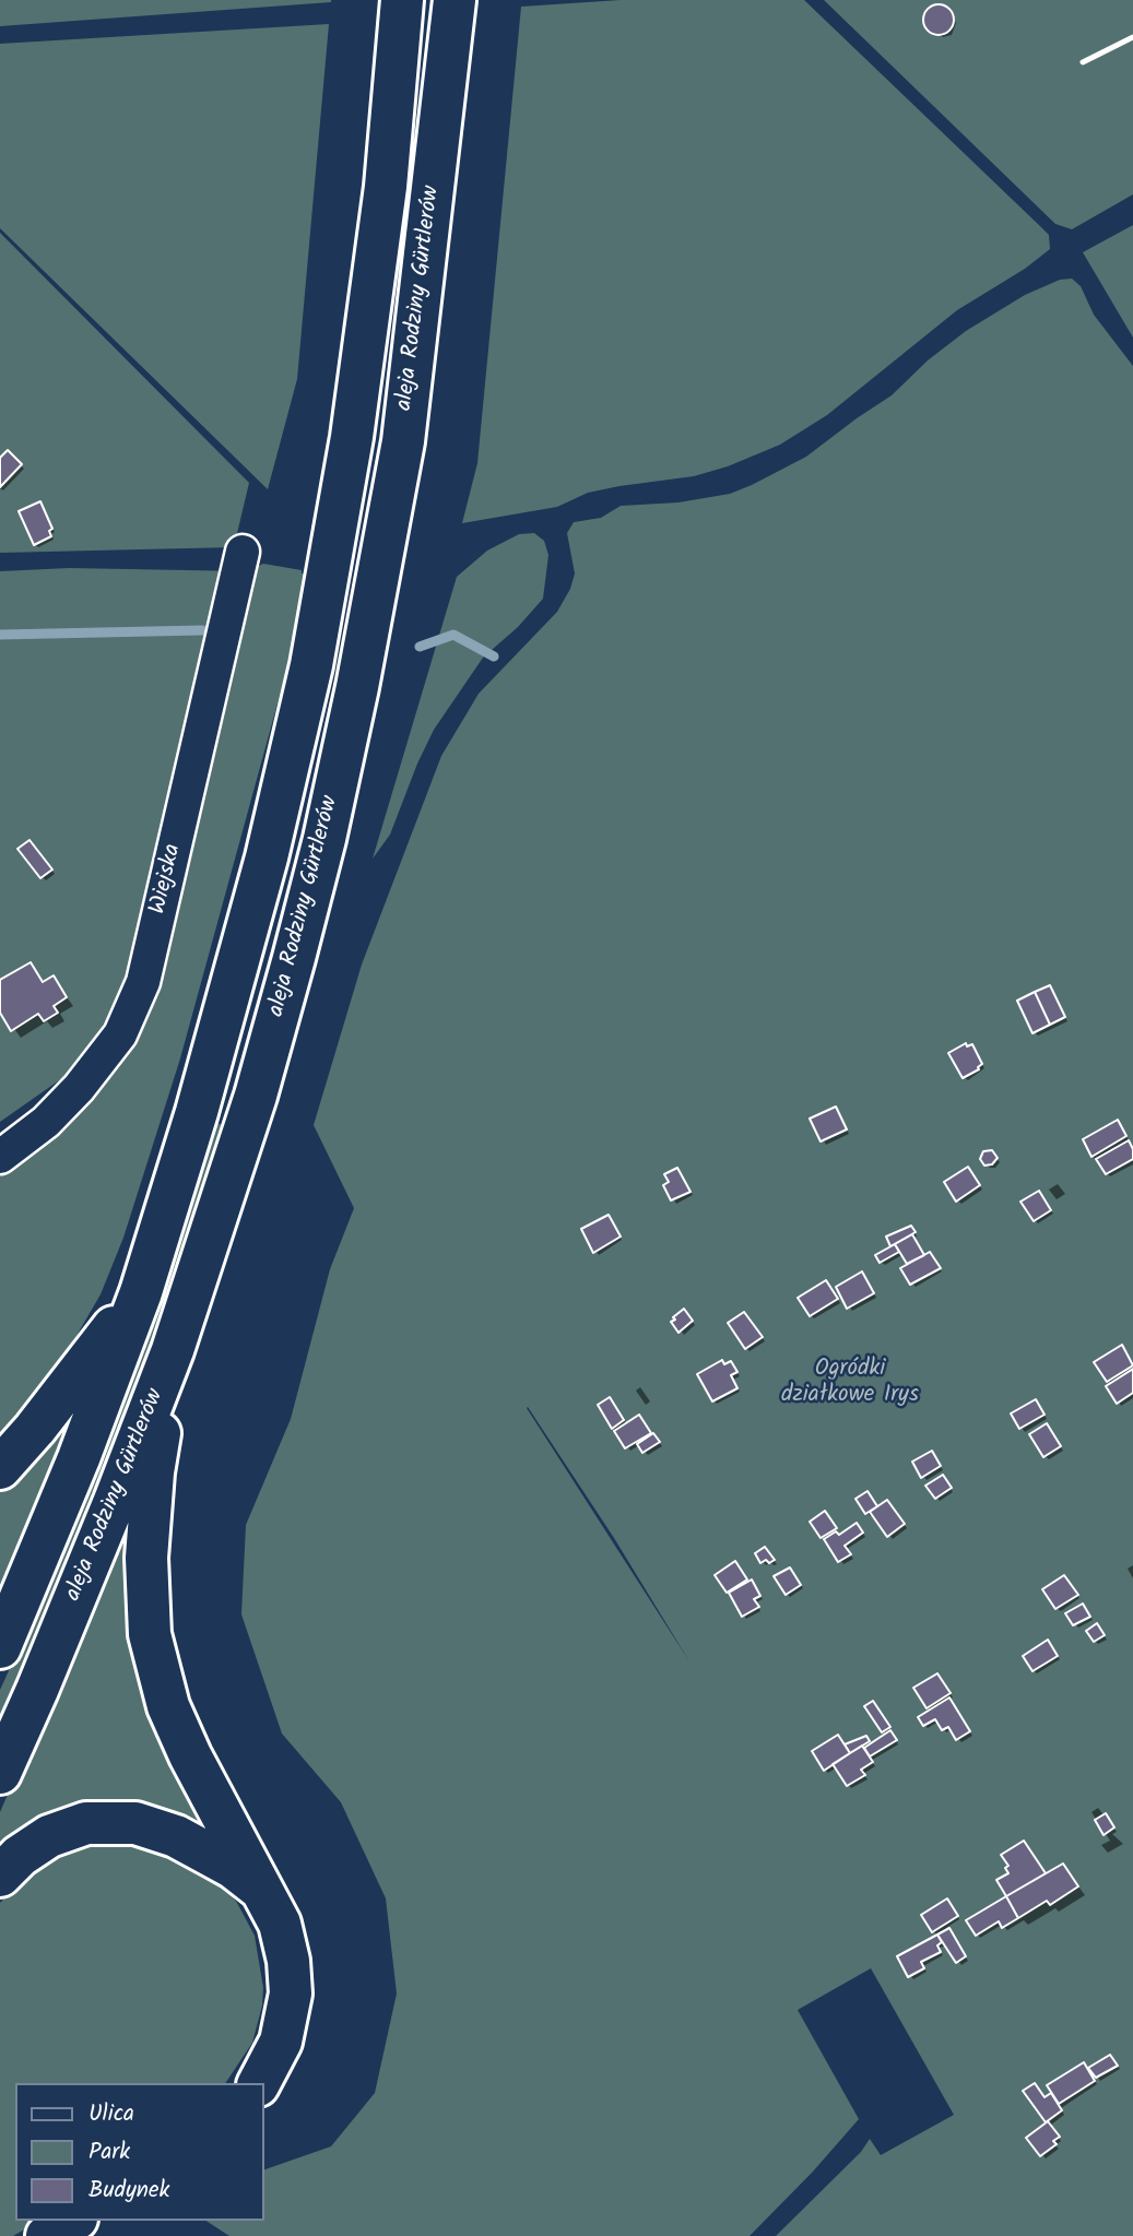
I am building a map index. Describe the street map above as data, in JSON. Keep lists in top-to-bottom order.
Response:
{
  "streets": {
    "main road": ["aleja Rodziny Gürtlerów"],
    "street": ["Wiejska"]
  },
  "parks": ["Ogródki działkowe Irys"],
  "legend": ["Ulica", "Park", "Budynek"]
}
